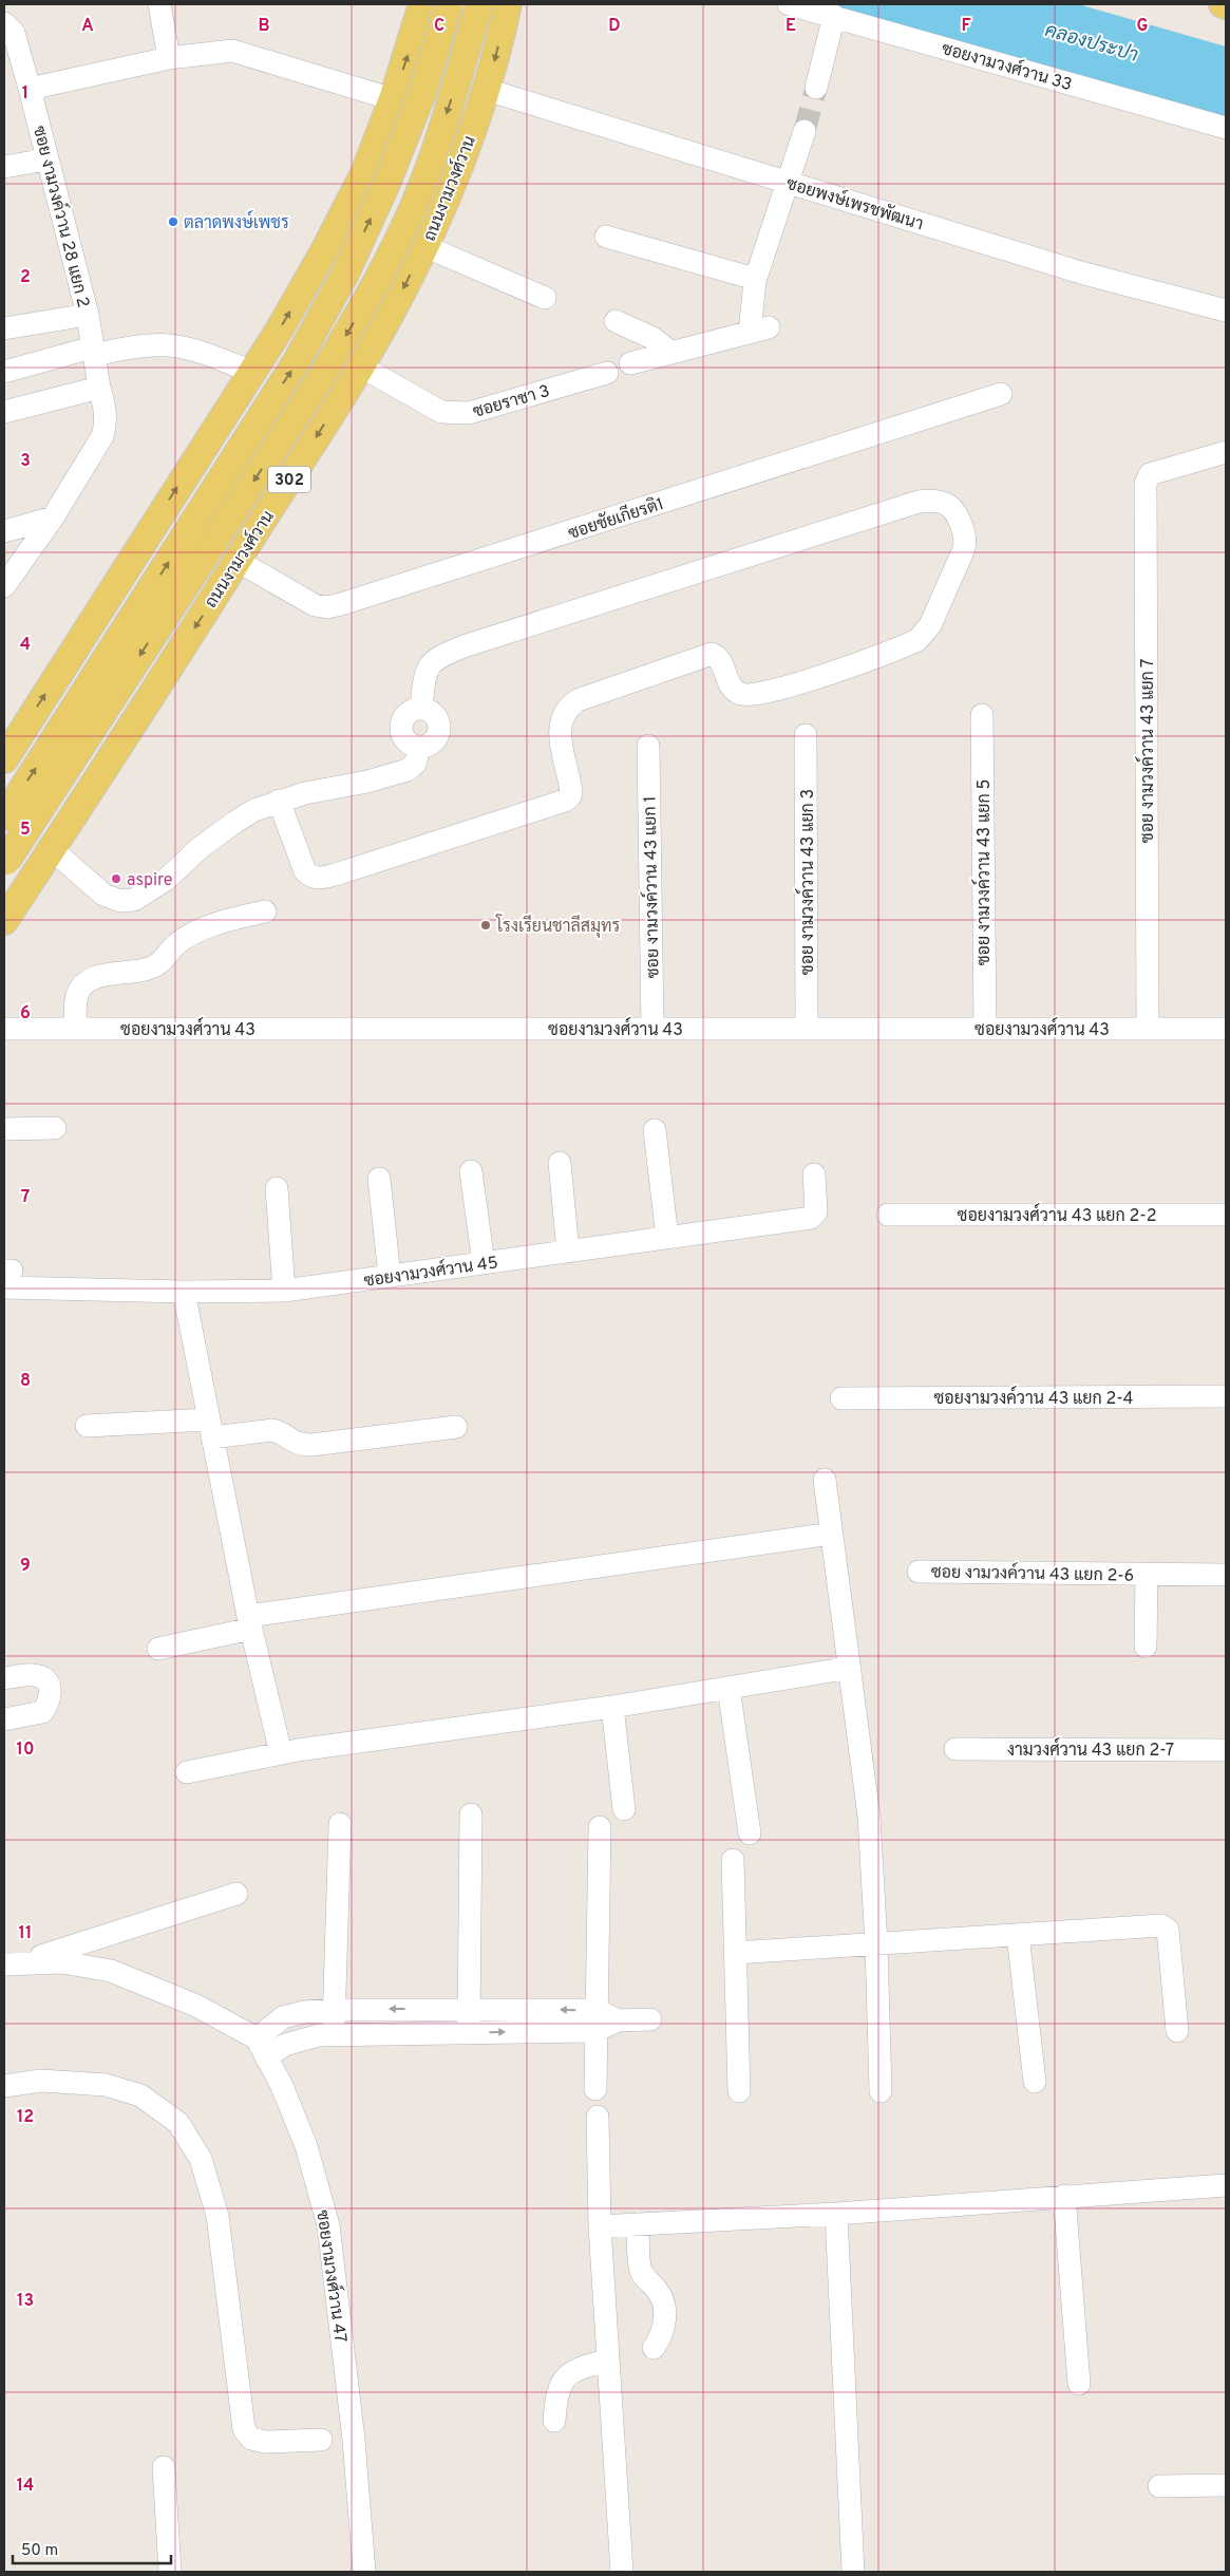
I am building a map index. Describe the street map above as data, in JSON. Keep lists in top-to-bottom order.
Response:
{
  "streets": {
    "main road": ["ถนนงามวงศ์วาน", "302"],
    "street": [
      "ซอยงามวงศ์วาน 33",
      "ซอยพงษ์เพรชพัฒนา",
      "ซอย งามวงค์วาน 28 แยก 2",
      "ซอยราชา 3",
      "ซอยชัยเกียรติ1",
      "ซอย งามวงค์วาน 43 แยก 7",
      "ซอย งามวงค์วาน 43 แยก 5",
      "ซอย งามวงค์วาน 43 แยก 3",
      "ซอย งามวงค์วาน 43 แยก 1",
      "ซอยงามวงศ์วาน 43",
      "ซอยงามวงศ์วาน 43 แยก 2-2",
      "ซอยงามวงศ์วาน 45",
      "ซอยงามวงค์วาน 43 แยก 2-4",
      "ซอย งามวงค์วาน 43 แยก 2-6",
      "งามวงศ์วาน 43 แยก 2-7",
      "ซอยงามวงศ์วาน 47"
    ]
  },
  "crossings": [
    ["ถนนงามวงศ์วาน", "ซอยพงษ์เพรชพัฒนา"],
    ["ถนนงามวงศ์วาน", "ซอยราชา 3"],
    ["ถนนงามวงศ์วาน", "ซอยชัยเกียรติ1"],
    ["ซอย งามวงค์วาน 43 แยก 7", "ซอยงามวงศ์วาน 43"],
    ["ซอย งามวงค์วาน 43 แยก 5", "ซอยงามวงศ์วาน 43"],
    ["ซอย งามวงค์วาน 43 แยก 3", "ซอยงามวงศ์วาน 43"],
    ["ซอย งามวงค์วาน 43 แยก 1", "ซอยงามวงศ์วาน 43"]
  ],
  "water": ["คลองประปา"],
  "places": ["ตลาดพงษ์เพชร", "aspire", "โรงเรียนชาลีสมุทร"],
  "scale_bar": "50 m",
  "grid": {
    "columns": [
      "A",
      "B",
      "C",
      "D",
      "E",
      "F",
      "G"
    ],
    "rows": [
      "1",
      "2",
      "3",
      "4",
      "5",
      "6",
      "7",
      "8",
      "9",
      "10",
      "11",
      "12",
      "13",
      "14"
    ]
  }
}
